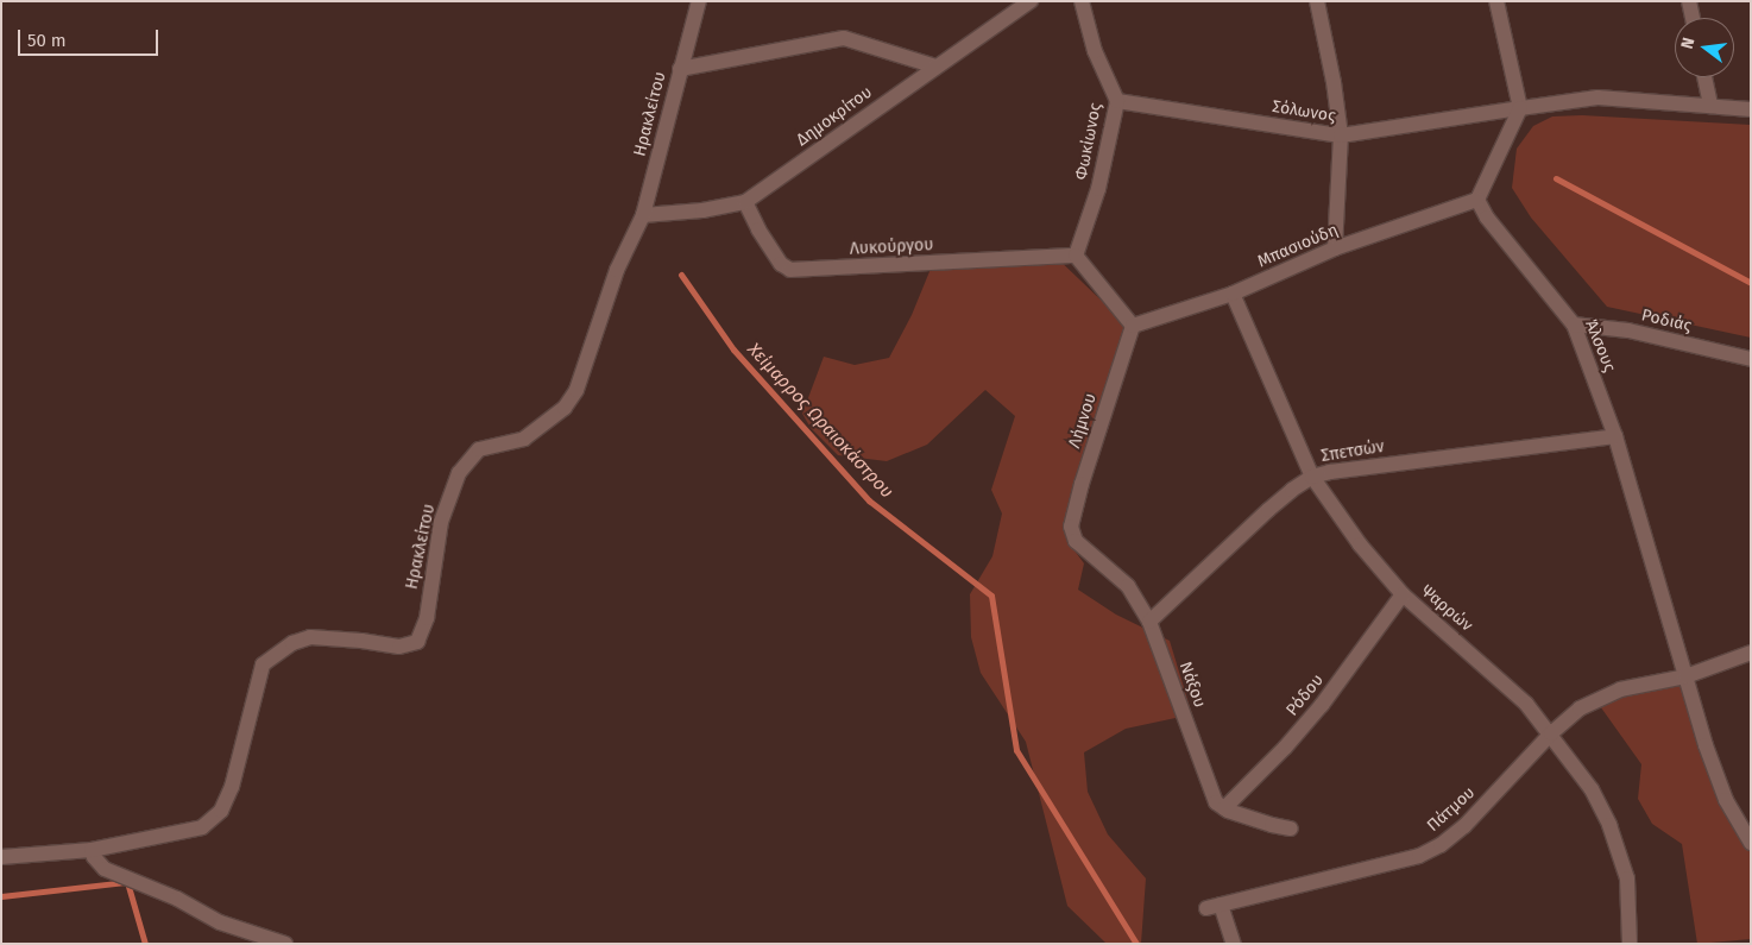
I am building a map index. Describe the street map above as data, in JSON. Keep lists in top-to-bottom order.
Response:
{
  "streets": {
    "street": [
      "Σόλωνος",
      "Ηρακλείτου",
      "Δημοκρίτου",
      "Φωκίωνος",
      "Μπασιούδη",
      "Λυκούργου",
      "Ροδιάς",
      "Άλσους",
      "Λήμνου",
      "Σπετσών",
      "Ψαρρών",
      "Νάξου",
      "Ρόδου",
      "Πάτμου"
    ]
  },
  "crossings": [
    ["Σόλωνος", "Φωκίωνος"],
    ["Ηρακλείτου", "Δημοκρίτου"],
    ["Δημοκρίτου", "Λυκούργου"],
    ["Φωκίωνος", "Λυκούργου"],
    ["Μπασιούδη", "Άλσους"],
    ["Μπασιούδη", "Λήμνου"],
    ["Μπασιούδη", "Ψαρρών"],
    ["Ροδιάς", "Άλσους"],
    ["Άλσους", "Σπετσών"],
    ["Άλσους", "Πάτμου"],
    ["Λήμνου", "Νάξου"],
    ["Σπετσών", "Ψαρρών"],
    ["Σπετσών", "Νάξου"],
    ["Ψαρρών", "Ρόδου"],
    ["Ψαρρών", "Πάτμου"],
    ["Νάξου", "Ρόδου"]
  ],
  "water": ["Χείμαρρος Ωραιοκάστρου"],
  "scale_bar": "50 m",
  "north": "left"
}
